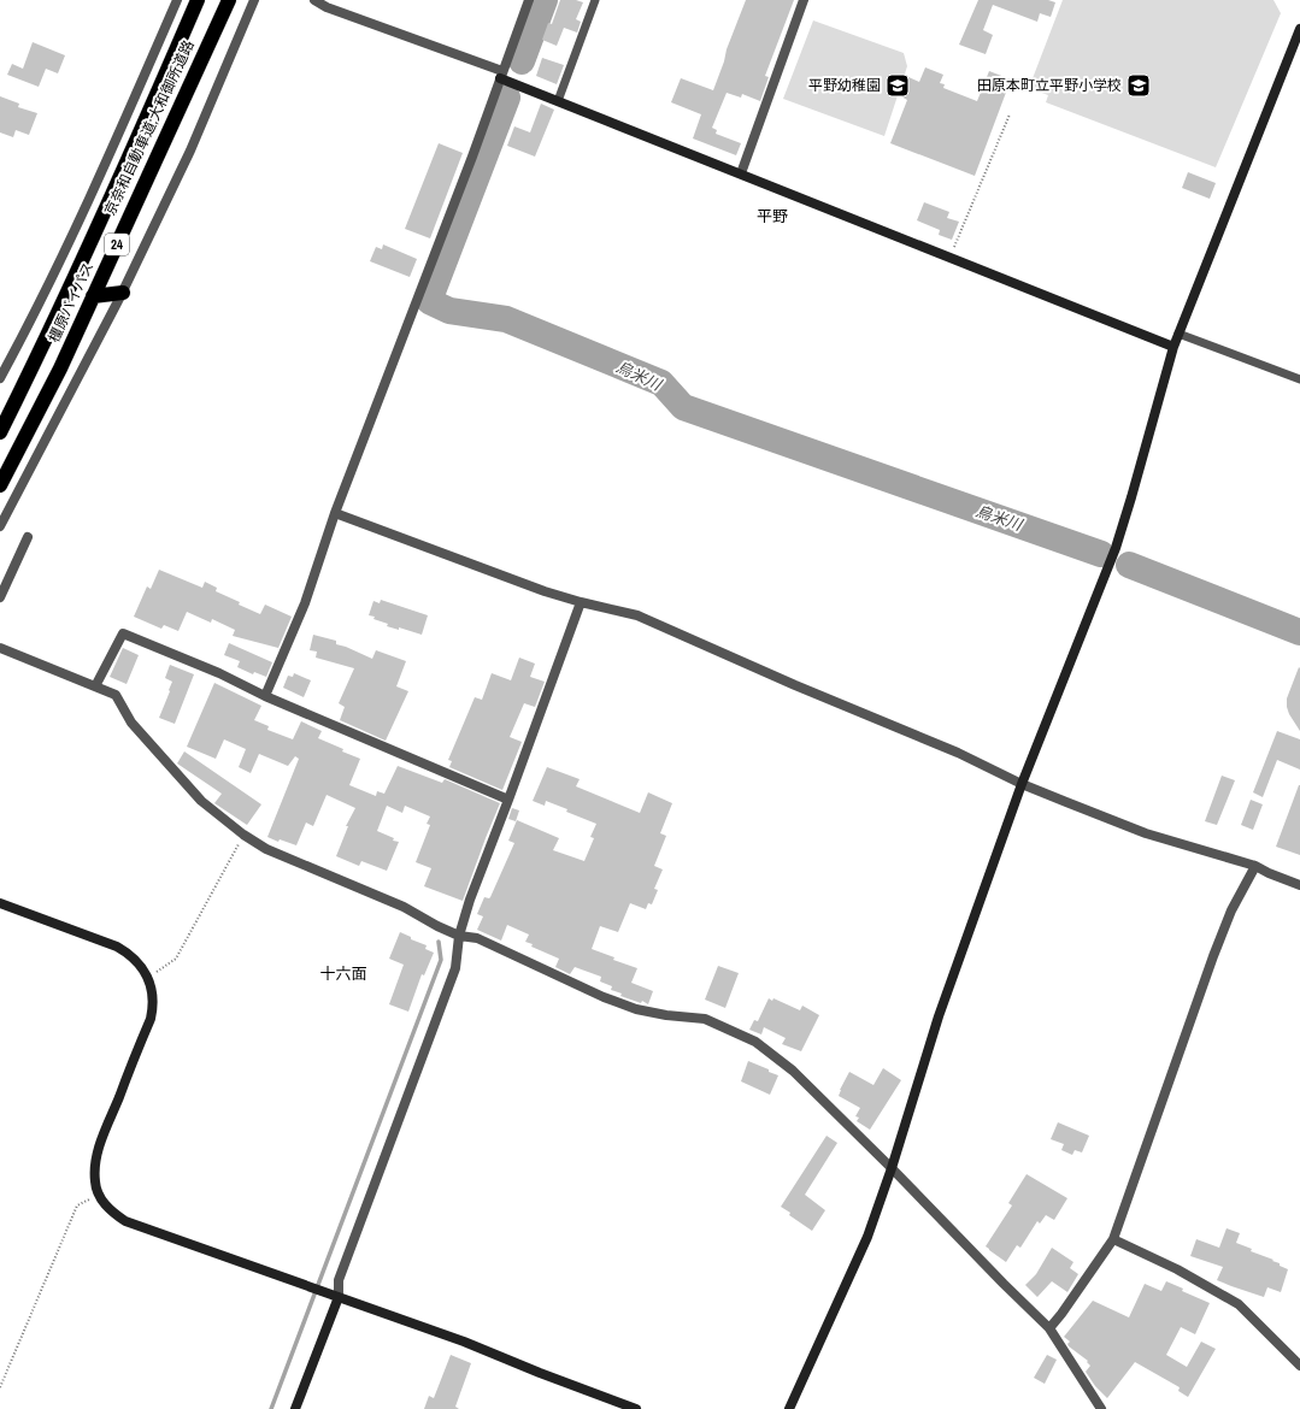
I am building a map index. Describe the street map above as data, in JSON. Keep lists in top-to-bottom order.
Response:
{
  "streets": {
    "highway": ["京奈和自動車道;大和御所道路", "24", "橿原バイパス"]
  },
  "crossings": [
    ["京奈和自動車道;大和御所道路", "橿原バイパス"]
  ],
  "districts": ["平野", "十六面"],
  "water": ["烏米川"],
  "places": {
    "school or university": ["平野幼稚園", "田原本町立平野小学校"]
  }
}
